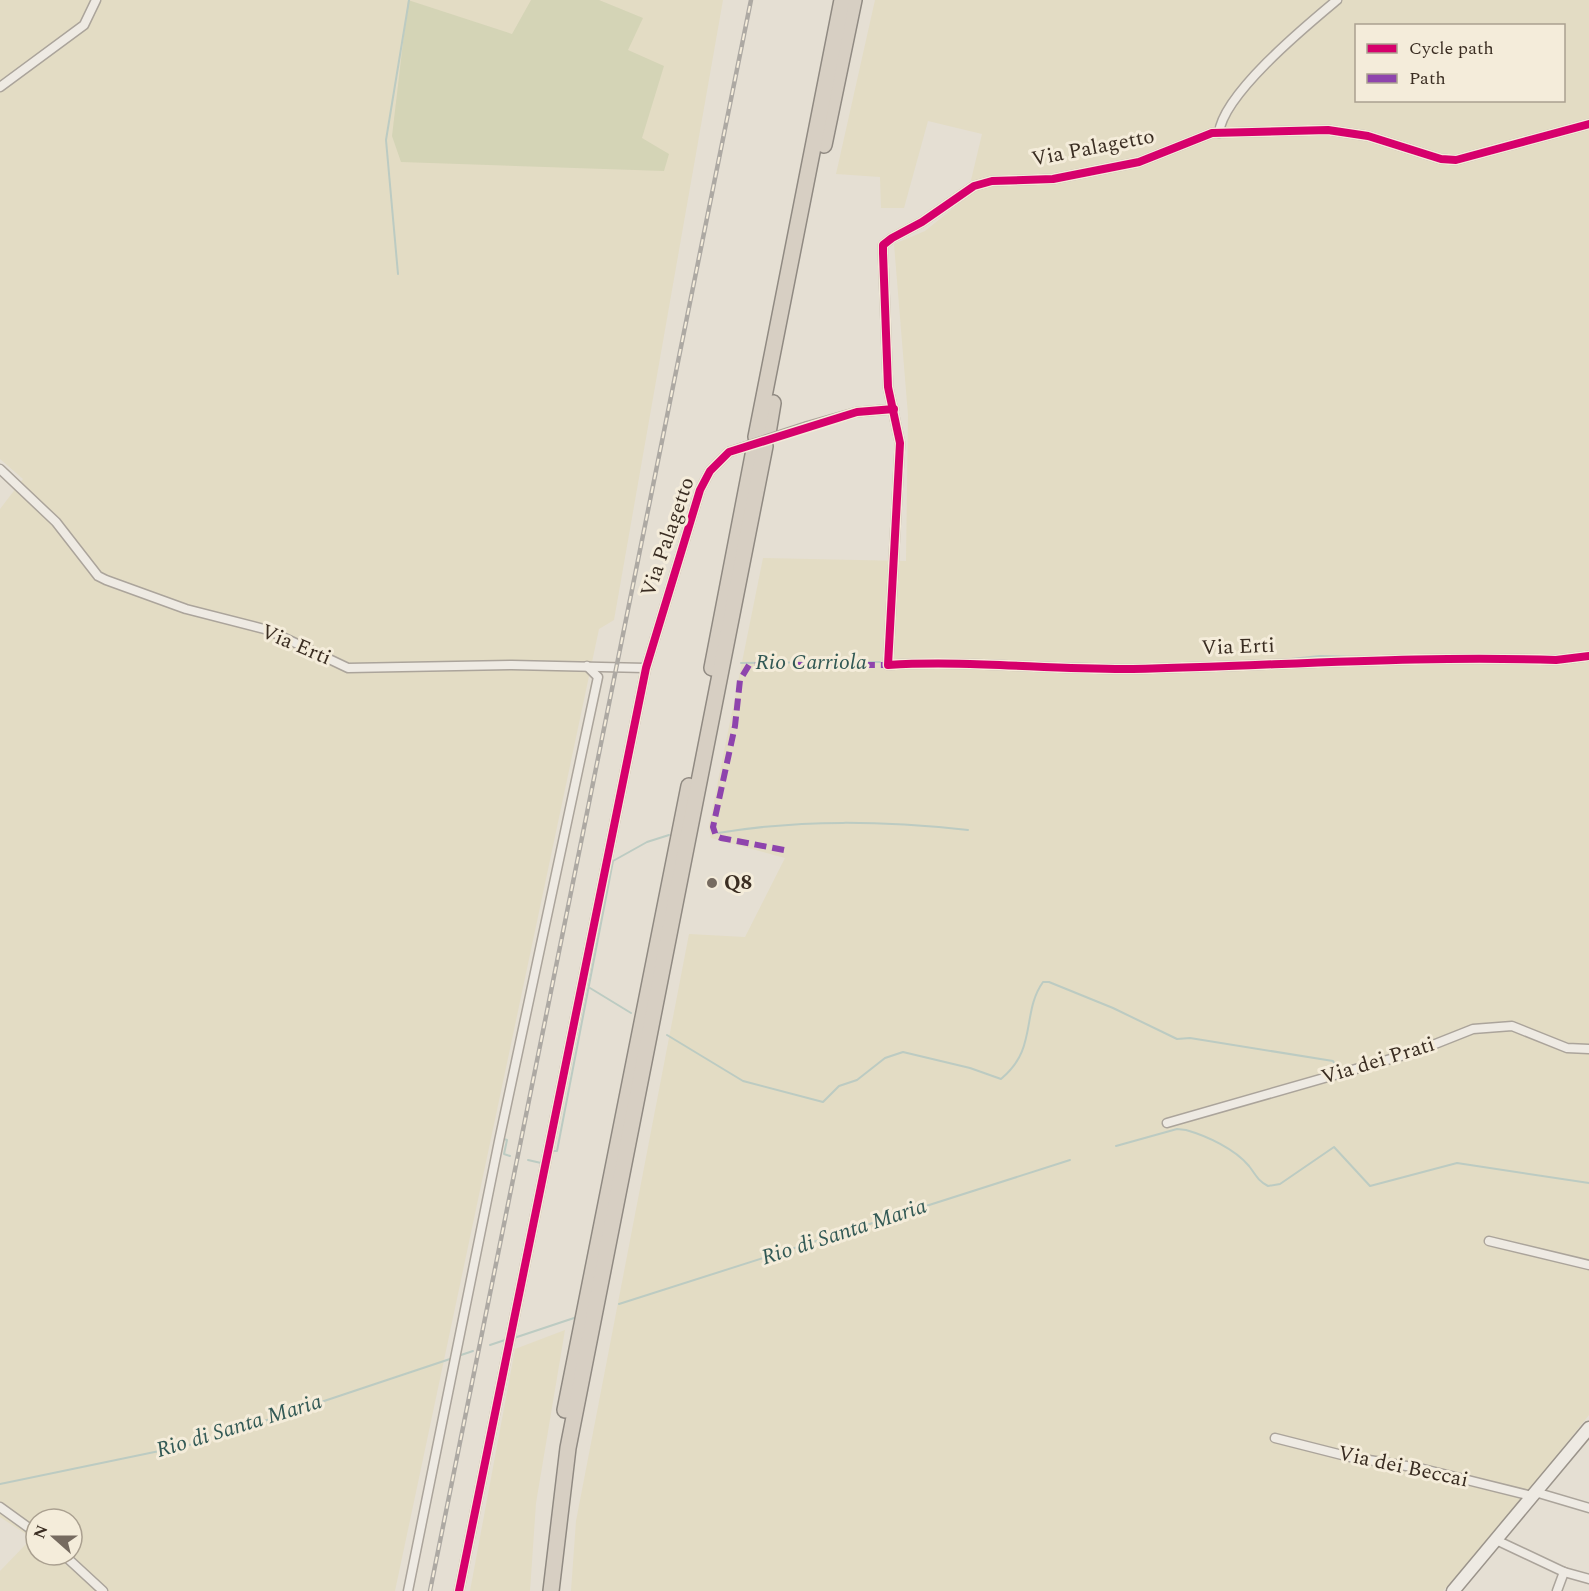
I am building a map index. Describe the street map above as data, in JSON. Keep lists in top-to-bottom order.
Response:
{
  "streets": {
    "street": [
      "Via Palagetto",
      "Via Erti",
      "Via dei Prati",
      "Via dei Beccai"
    ]
  },
  "crossings": [
    ["Via Palagetto", "Via Erti"]
  ],
  "water": ["Rio Carriola", "Rio di Santa Maria"],
  "places": ["Q8"],
  "legend": ["Cycle path", "Path"],
  "north": "left"
}
